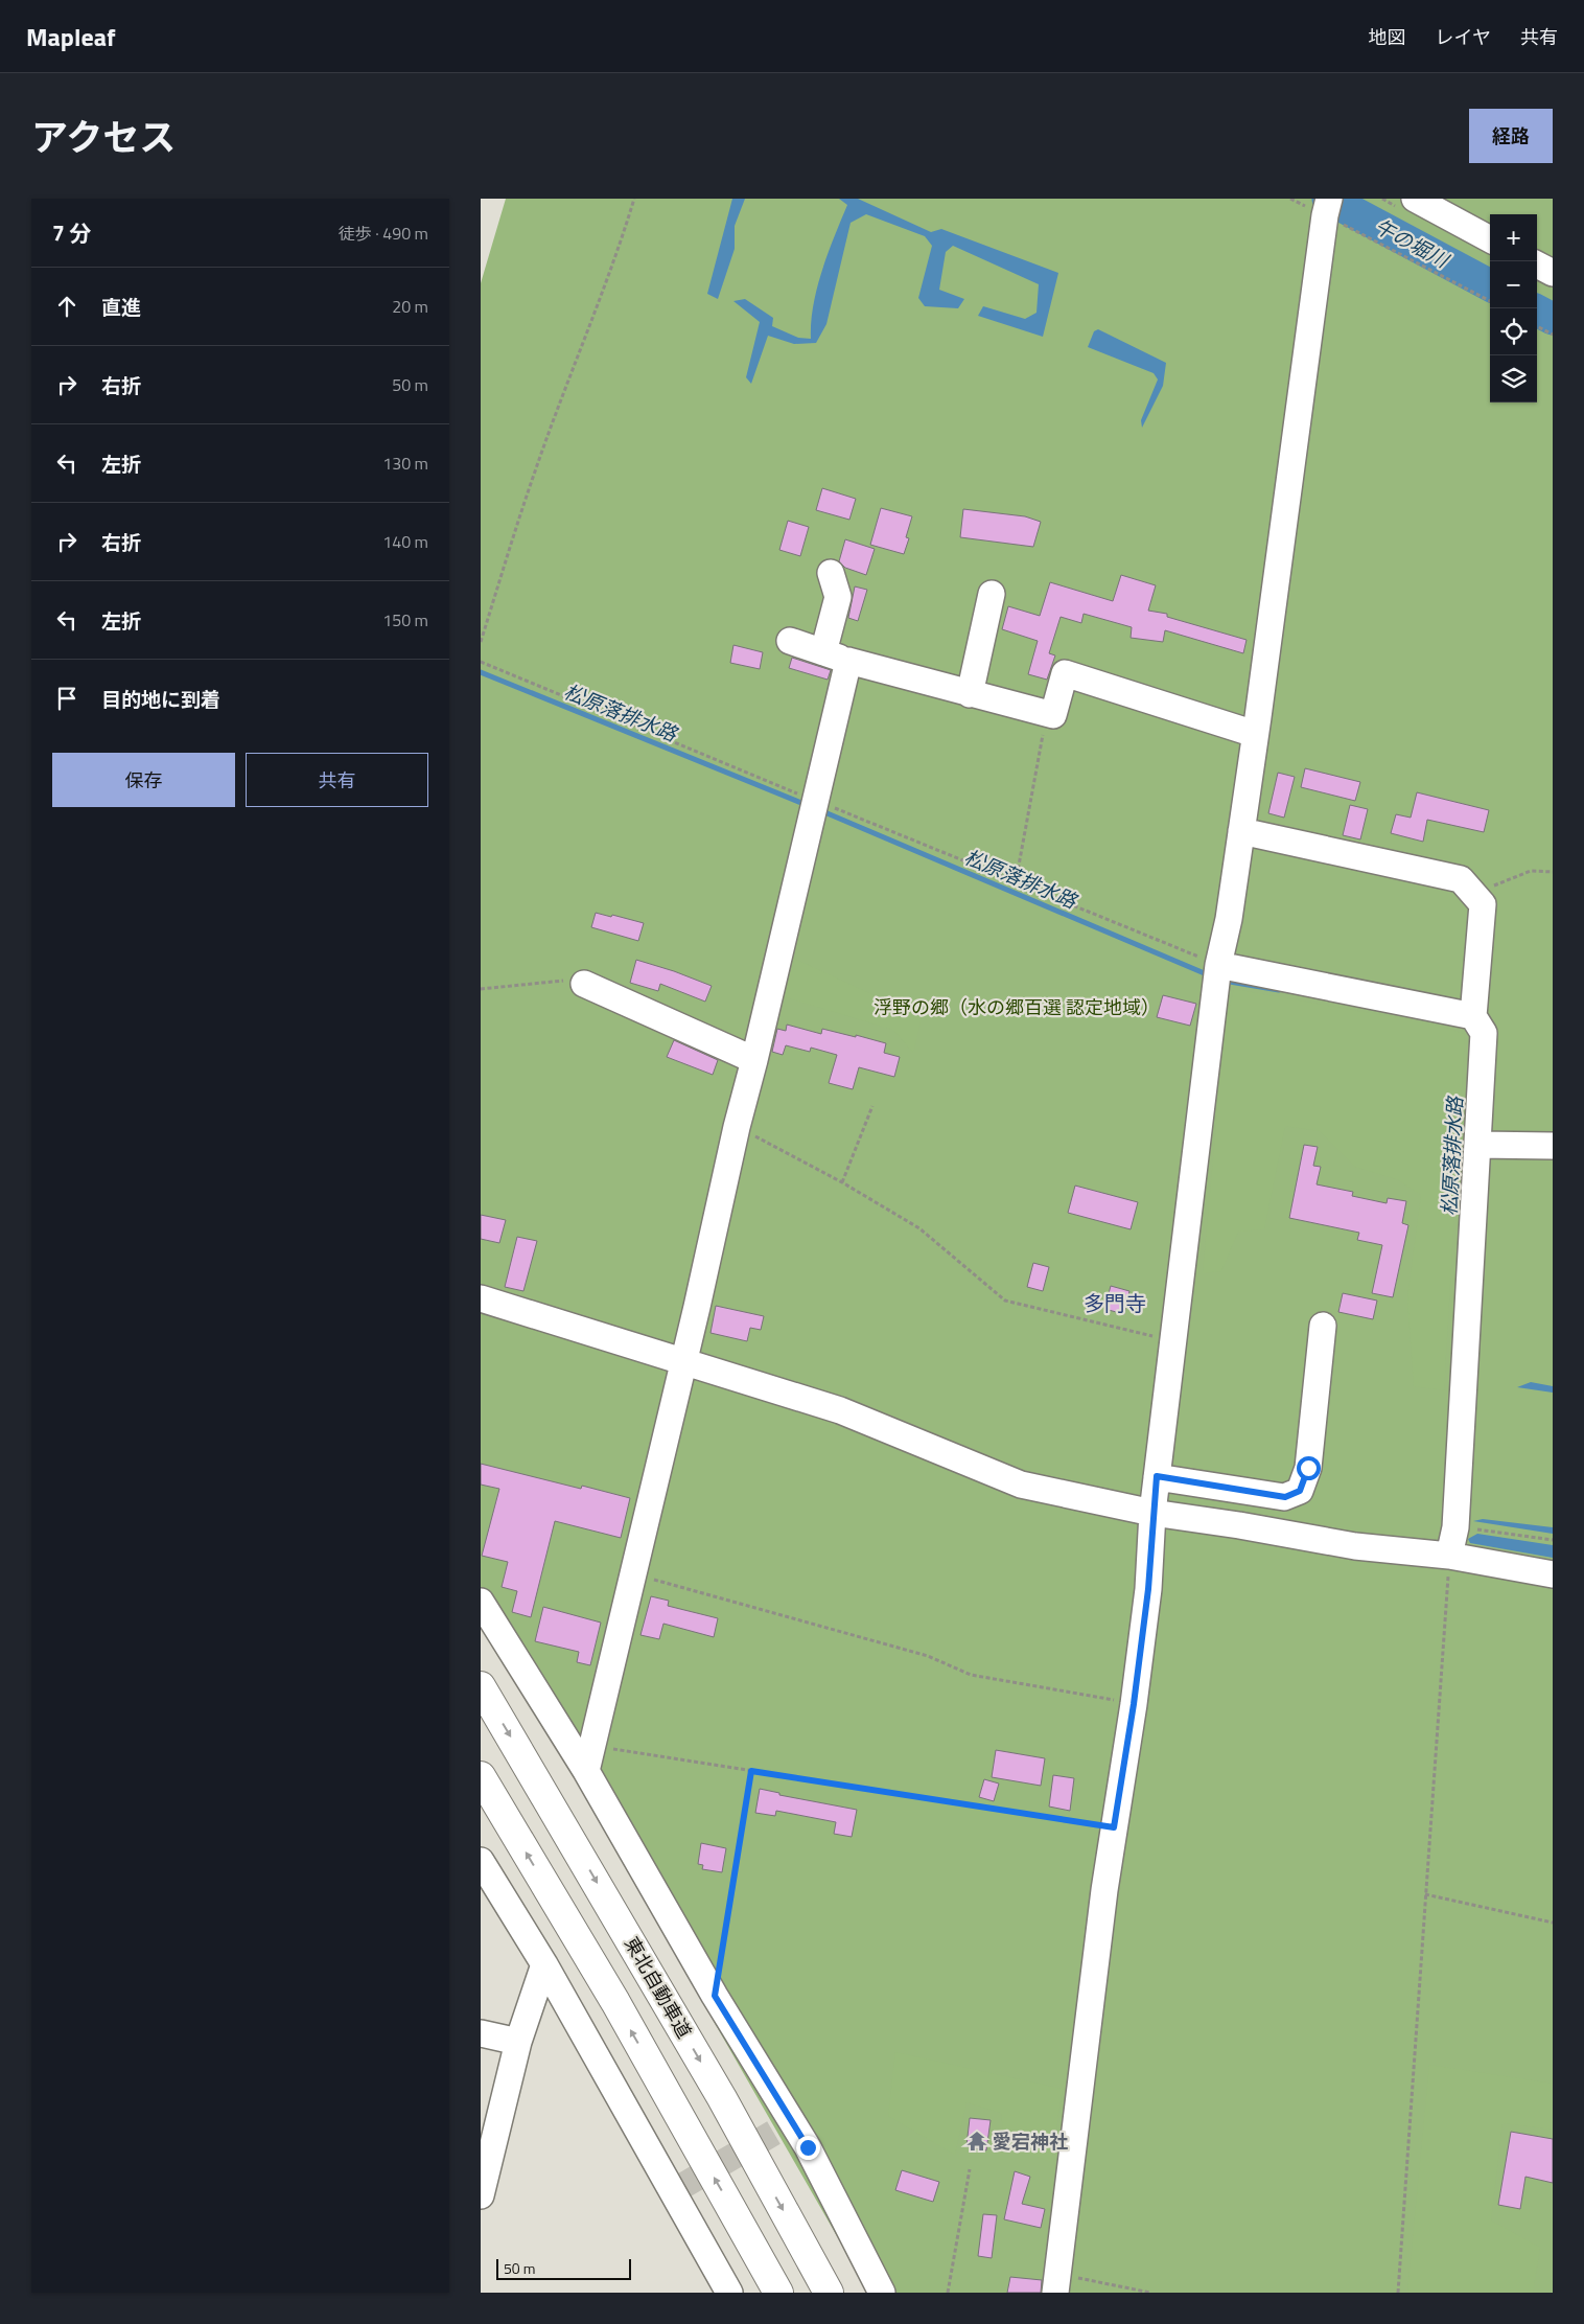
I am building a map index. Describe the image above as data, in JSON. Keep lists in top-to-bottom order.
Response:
{
  "streets": {
    "highway": ["東北自動車道"]
  },
  "districts": ["多門寺"],
  "water": ["午の堀川", "松原落排水路"],
  "parks": ["浮野の郷（水の郷百選 認定地域）"],
  "places": {
    "temple": ["愛宕神社"]
  },
  "scale_bar": "50 m",
  "page": {
    "header": "Mapleaf",
    "nav": ["地図", "レイヤ", "共有"],
    "title": "アクセス",
    "buttons": [
      "経路",
      ["保存", "共有"]
    ],
    "heading": ["7 分", "徒歩 · 490 m"],
    "map_buttons": ["+", "−"],
    "list": [
      ["直進", "20 m"],
      ["右折", "50 m"],
      ["左折", "130 m"],
      ["右折", "140 m"],
      ["左折", "150 m"],
      "目的地に到着"
    ],
    "scale": "50 m"
  }
}
